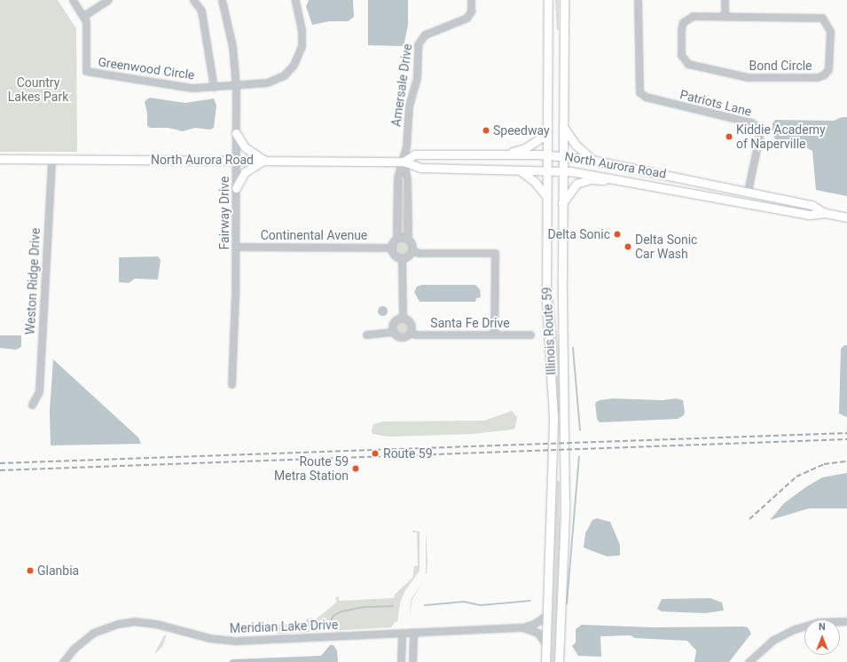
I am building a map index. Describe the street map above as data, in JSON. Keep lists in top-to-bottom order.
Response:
{
  "streets": {
    "main road": ["North Aurora Road", "Illinois Route 59"],
    "street": [
      "Bond Circle",
      "Greenwood Circle",
      "Amersale Drive",
      "Patriots Lane",
      "Fairway Drive",
      "Continental Avenue",
      "Weston Ridge Drive",
      "Santa Fe Drive",
      "Meridian Lake Drive"
    ]
  },
  "crossings": [
    ["Greenwood Circle", "Fairway Drive"],
    ["Amersale Drive", "North Aurora Road"],
    ["Patriots Lane", "North Aurora Road"],
    ["North Aurora Road", "Fairway Drive"],
    ["North Aurora Road", "Weston Ridge Drive"],
    ["North Aurora Road", "Illinois Route 59"],
    ["Fairway Drive", "Continental Avenue"],
    ["Illinois Route 59", "Meridian Lake Drive"]
  ],
  "parks": ["Country Lakes Park"],
  "places": [
    "Speedway",
    "Kiddie Academy of Naperville",
    "Delta Sonic",
    "Delta Sonic Car Wash",
    "Route 59",
    "Route 59 Metra Station",
    "Glanbia"
  ],
  "north": "top"
}
